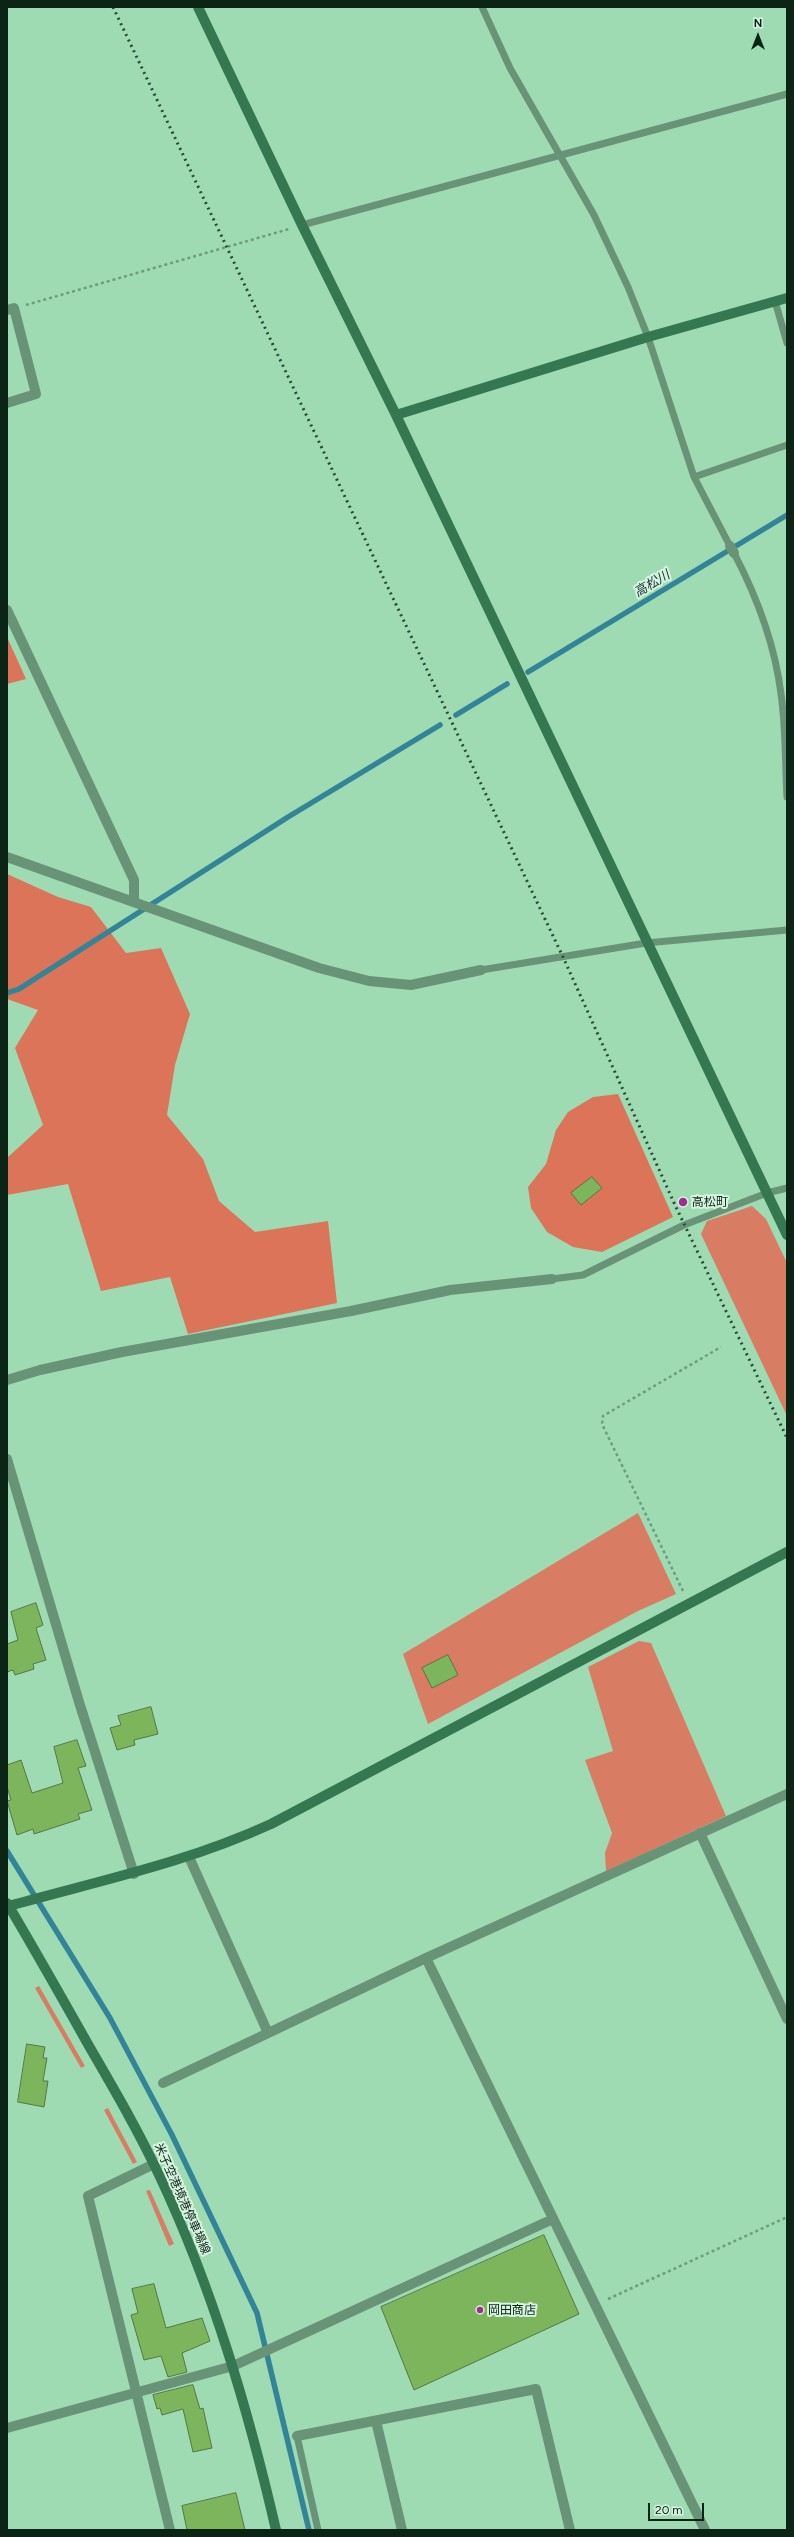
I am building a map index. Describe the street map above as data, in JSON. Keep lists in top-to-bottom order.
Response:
{
  "streets": {
    "street": ["米子空港境港停車場線"]
  },
  "water": ["高松川"],
  "places": ["高松町", "岡田商店"],
  "scale_bar": "20 m",
  "north": "top"
}
